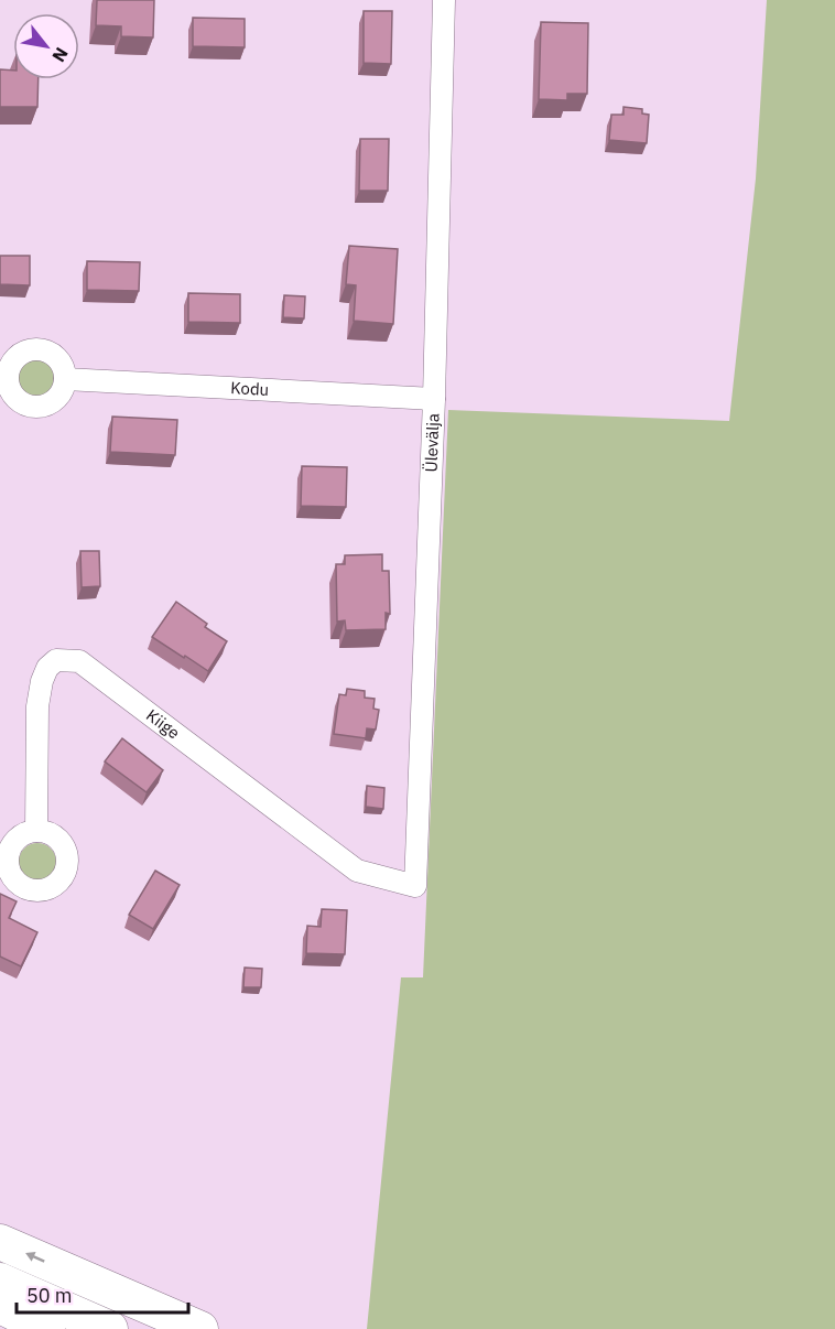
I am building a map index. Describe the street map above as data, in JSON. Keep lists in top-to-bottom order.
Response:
{
  "streets": {
    "street": ["Kodu", "Ülevälja", "Kiige"]
  },
  "crossings": [
    ["Kodu", "Ülevälja"],
    ["Ülevälja", "Kiige"]
  ],
  "scale_bar": "50 m",
  "north": "bottom right"
}
